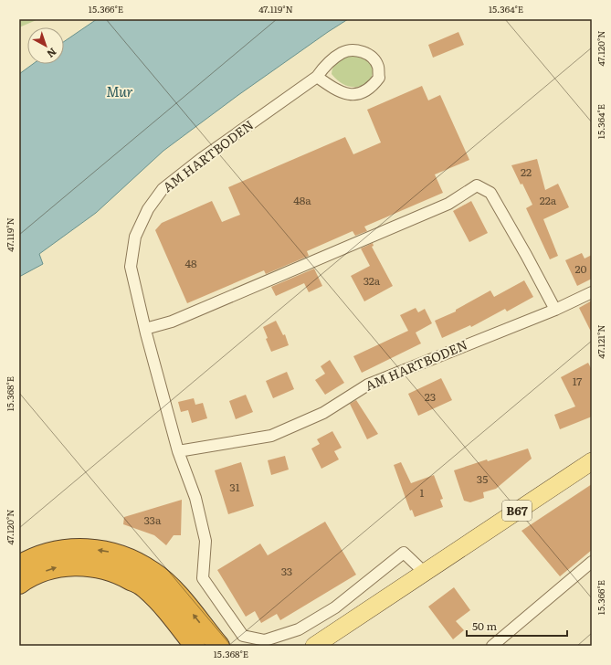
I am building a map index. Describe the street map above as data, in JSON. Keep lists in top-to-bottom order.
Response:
{
  "streets": {
    "main road": ["B67"],
    "street": ["AM HARTBODEN"]
  },
  "crossings": [
    ["AM HARTBODEN", "B67"]
  ],
  "water": ["Mur"],
  "house_numbers": [
    "22",
    "48a",
    "22a",
    "48",
    "20",
    "32a",
    "17",
    "23",
    "35",
    "31",
    "1",
    "33a",
    "33"
  ],
  "scale_bar": "50 m",
  "north": "bottom right",
  "coordinates": [
    "15.366°E",
    "47.119°N",
    "15.364°E",
    "47.120°N",
    "47.121°N",
    "15.368°E"
  ]
}
